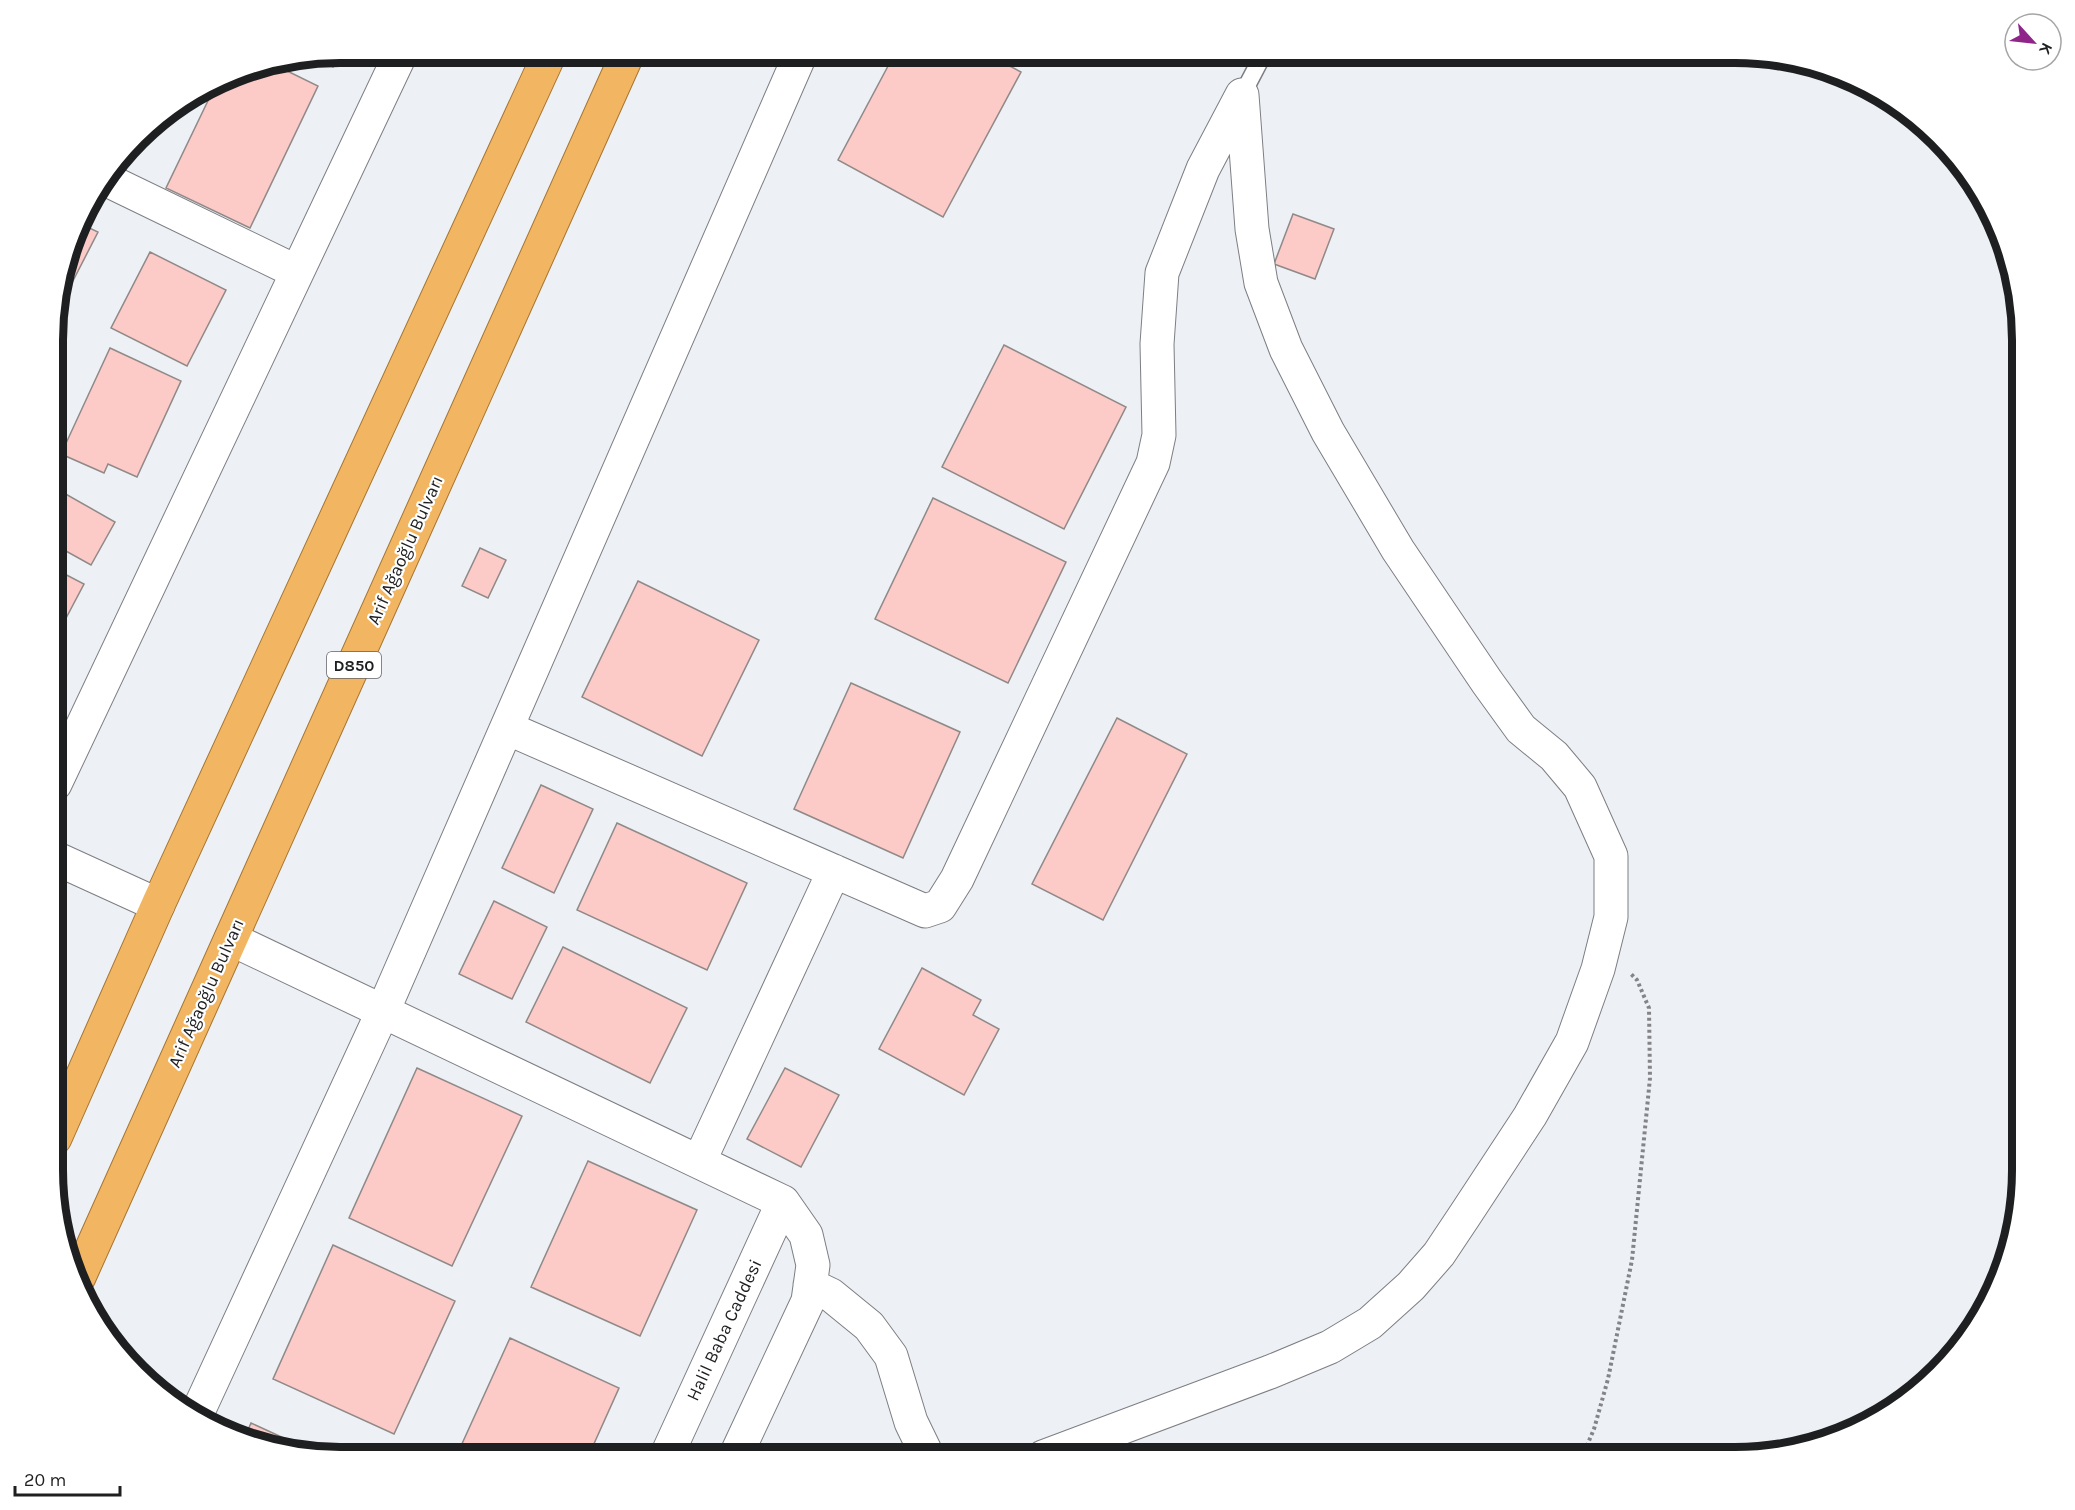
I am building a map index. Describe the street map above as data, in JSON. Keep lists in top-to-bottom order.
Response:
{
  "streets": {
    "highway": ["Arif Ağaoğlu Bulvarı", "D850"],
    "street": ["Halil Baba Caddesi"]
  },
  "scale_bar": "20 m",
  "north": "bottom right"
}
